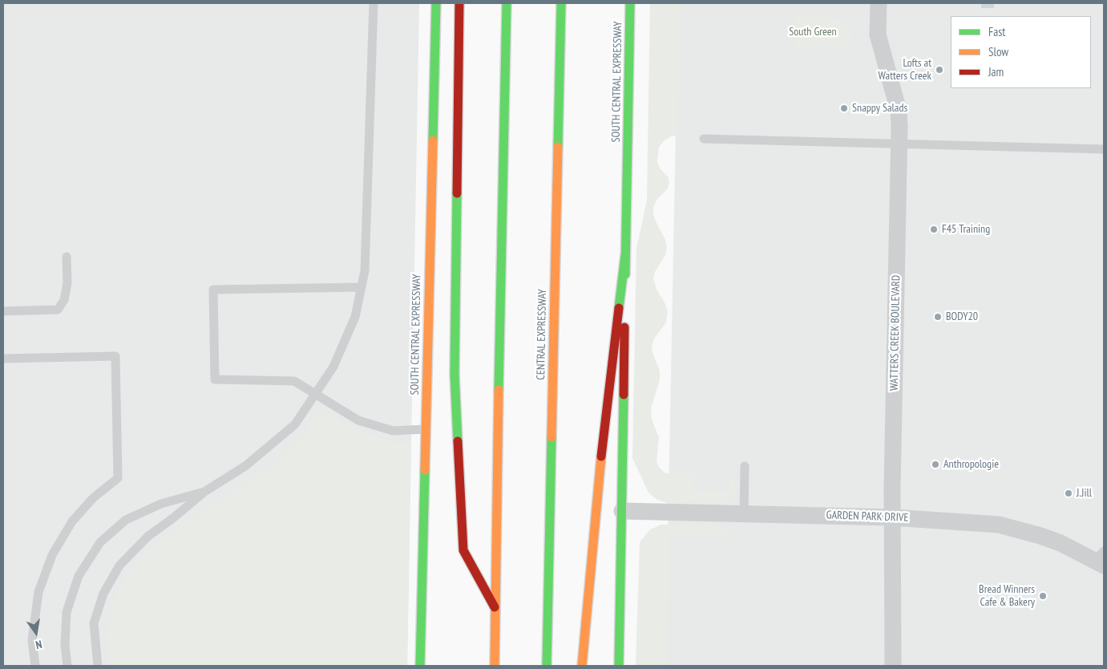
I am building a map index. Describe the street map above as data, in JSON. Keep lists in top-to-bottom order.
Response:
{
  "streets": {
    "main road": ["SOUTH CENTRAL EXPRESSWAY", "CENTRAL EXPRESSWAY"],
    "street": ["WATTERS CREEK BOULEVARD", "GARDEN PARK DRIVE"]
  },
  "crossings": [
    ["SOUTH CENTRAL EXPRESSWAY", "GARDEN PARK DRIVE"],
    ["WATTERS CREEK BOULEVARD", "GARDEN PARK DRIVE"]
  ],
  "parks": ["South Green"],
  "places": [
    "Lofts at Watters Creek",
    "Snappy Salads",
    "F45 Training",
    "BODY20",
    "Anthropologie",
    "J.Jill",
    "Bread Winners Cafe & Bakery"
  ],
  "legend": ["Fast", "Slow", "Jam"],
  "north": "bottom"
}
